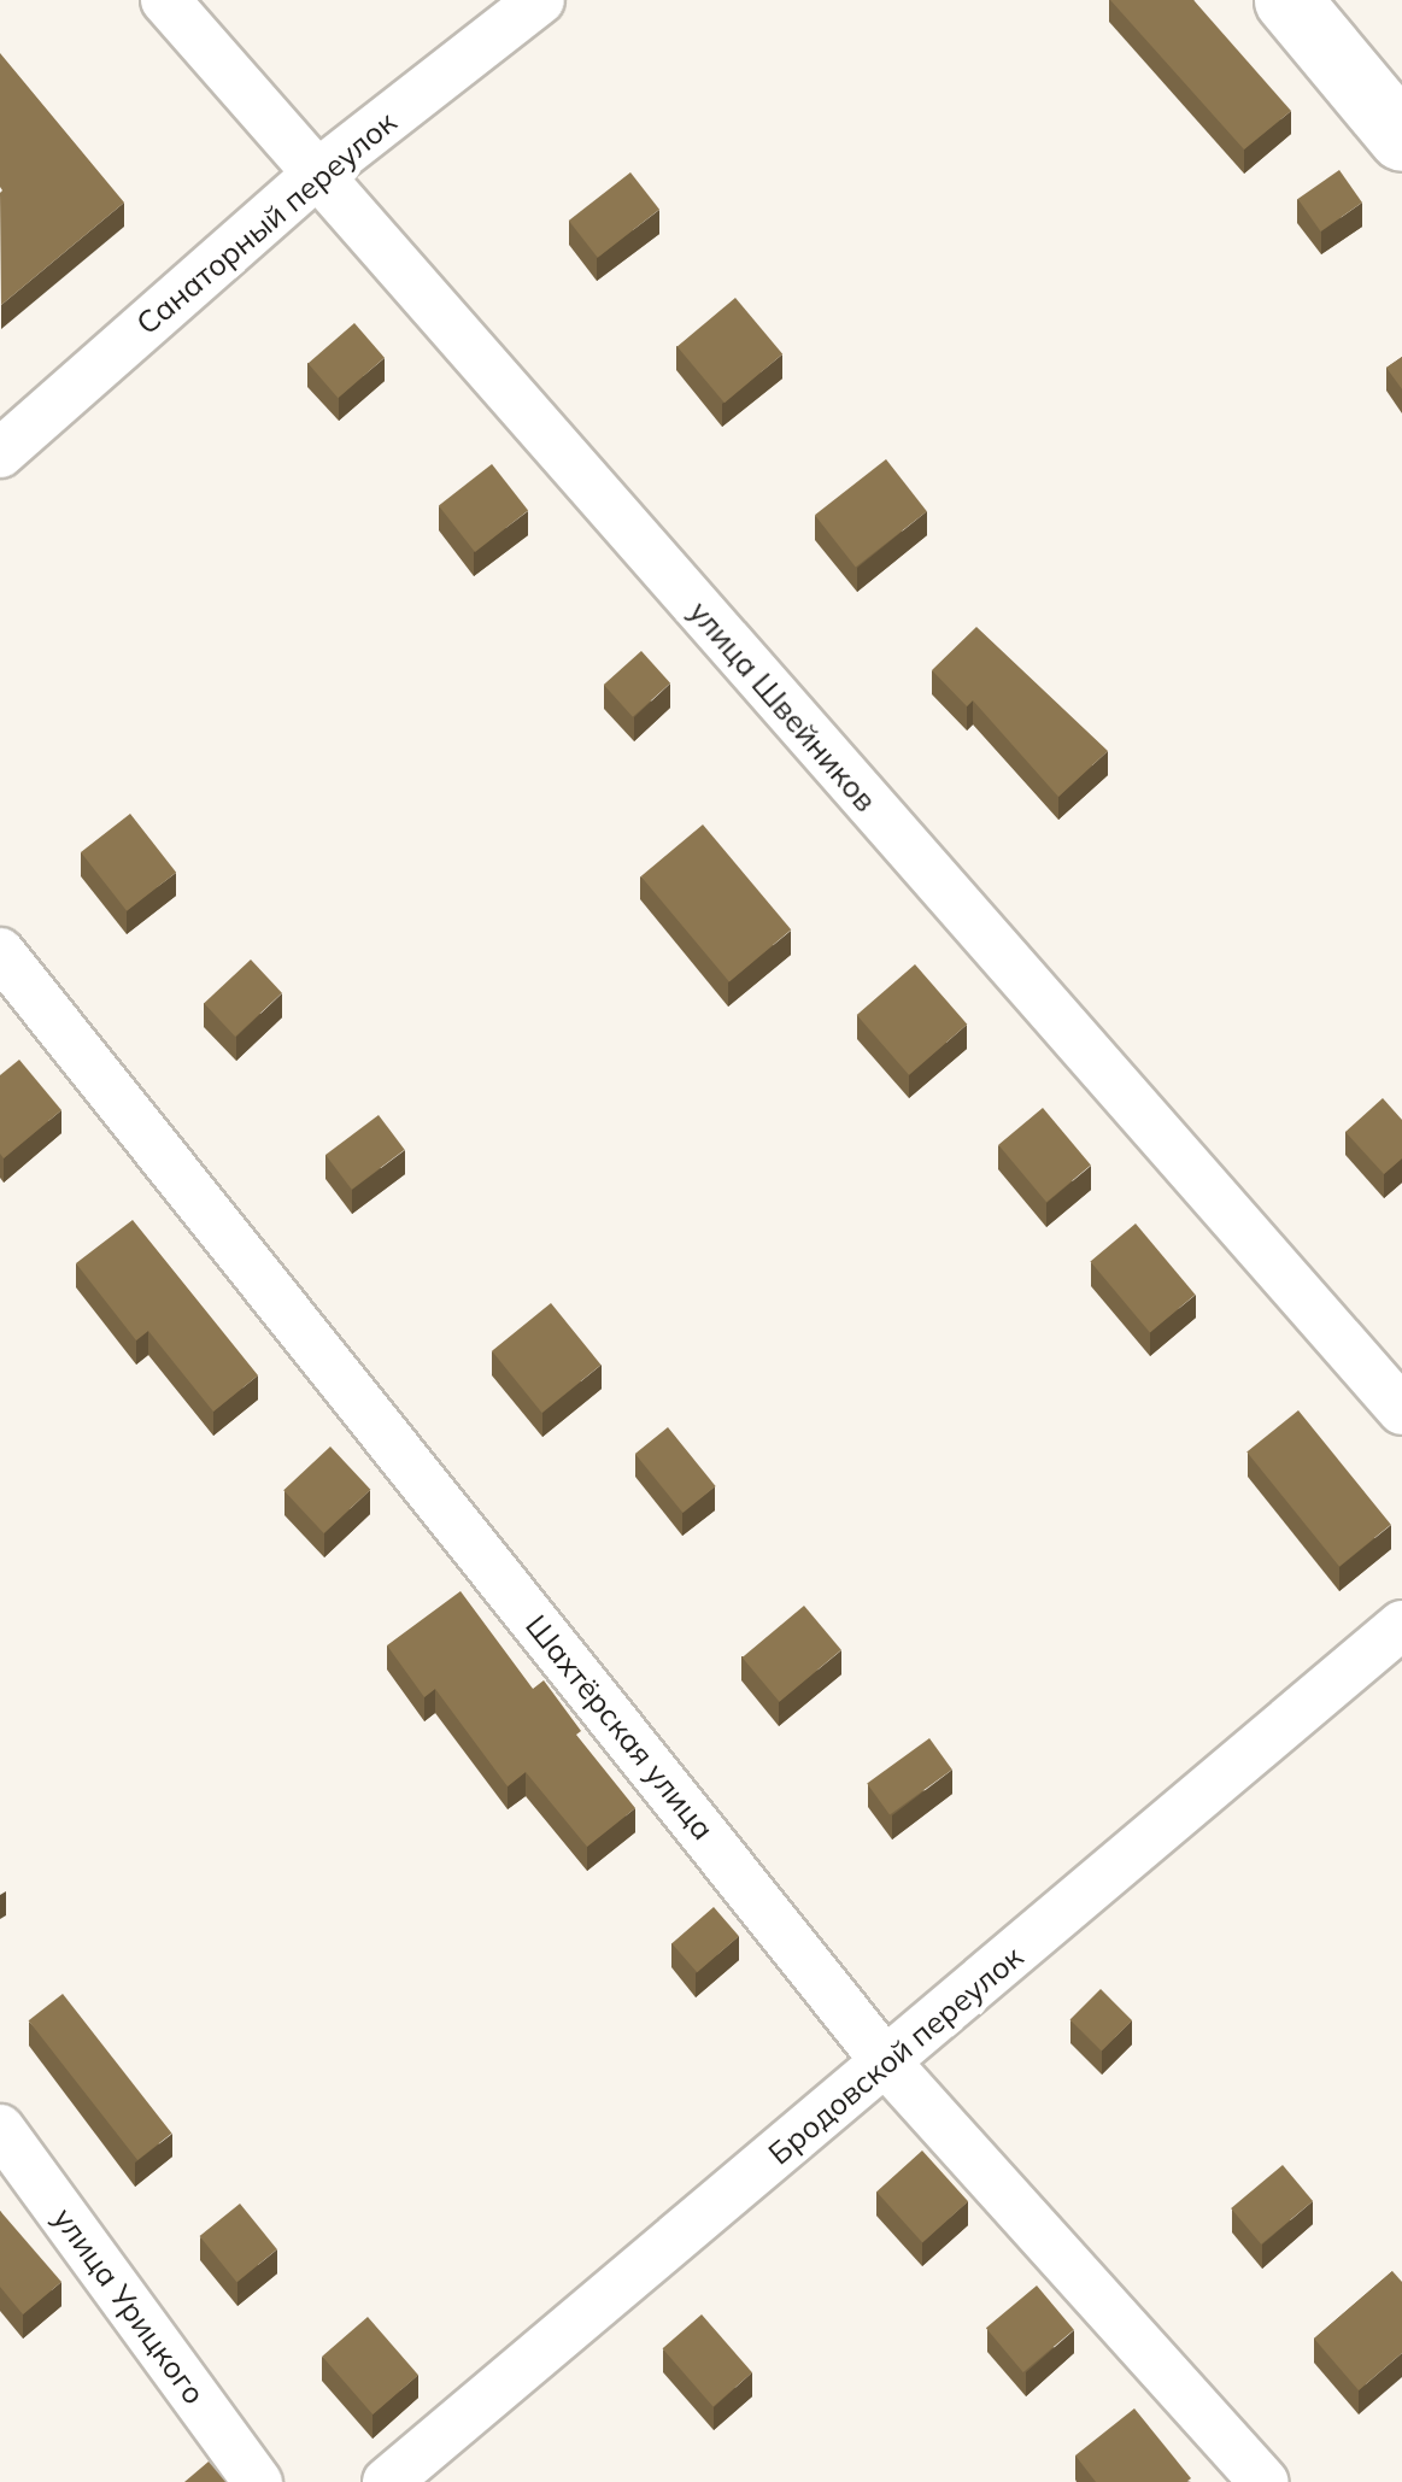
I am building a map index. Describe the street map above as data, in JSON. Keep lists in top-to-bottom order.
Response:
{
  "streets": {
    "street": [
      "Санаторный переулок",
      "улица Швейников",
      "Шахтёрская улица",
      "Бродовской переулок",
      "улица Урицкого"
    ]
  },
  "crossings": [
    ["Санаторный переулок", "улица Швейников"],
    ["Шахтёрская улица", "Бродовской переулок"]
  ]
}
